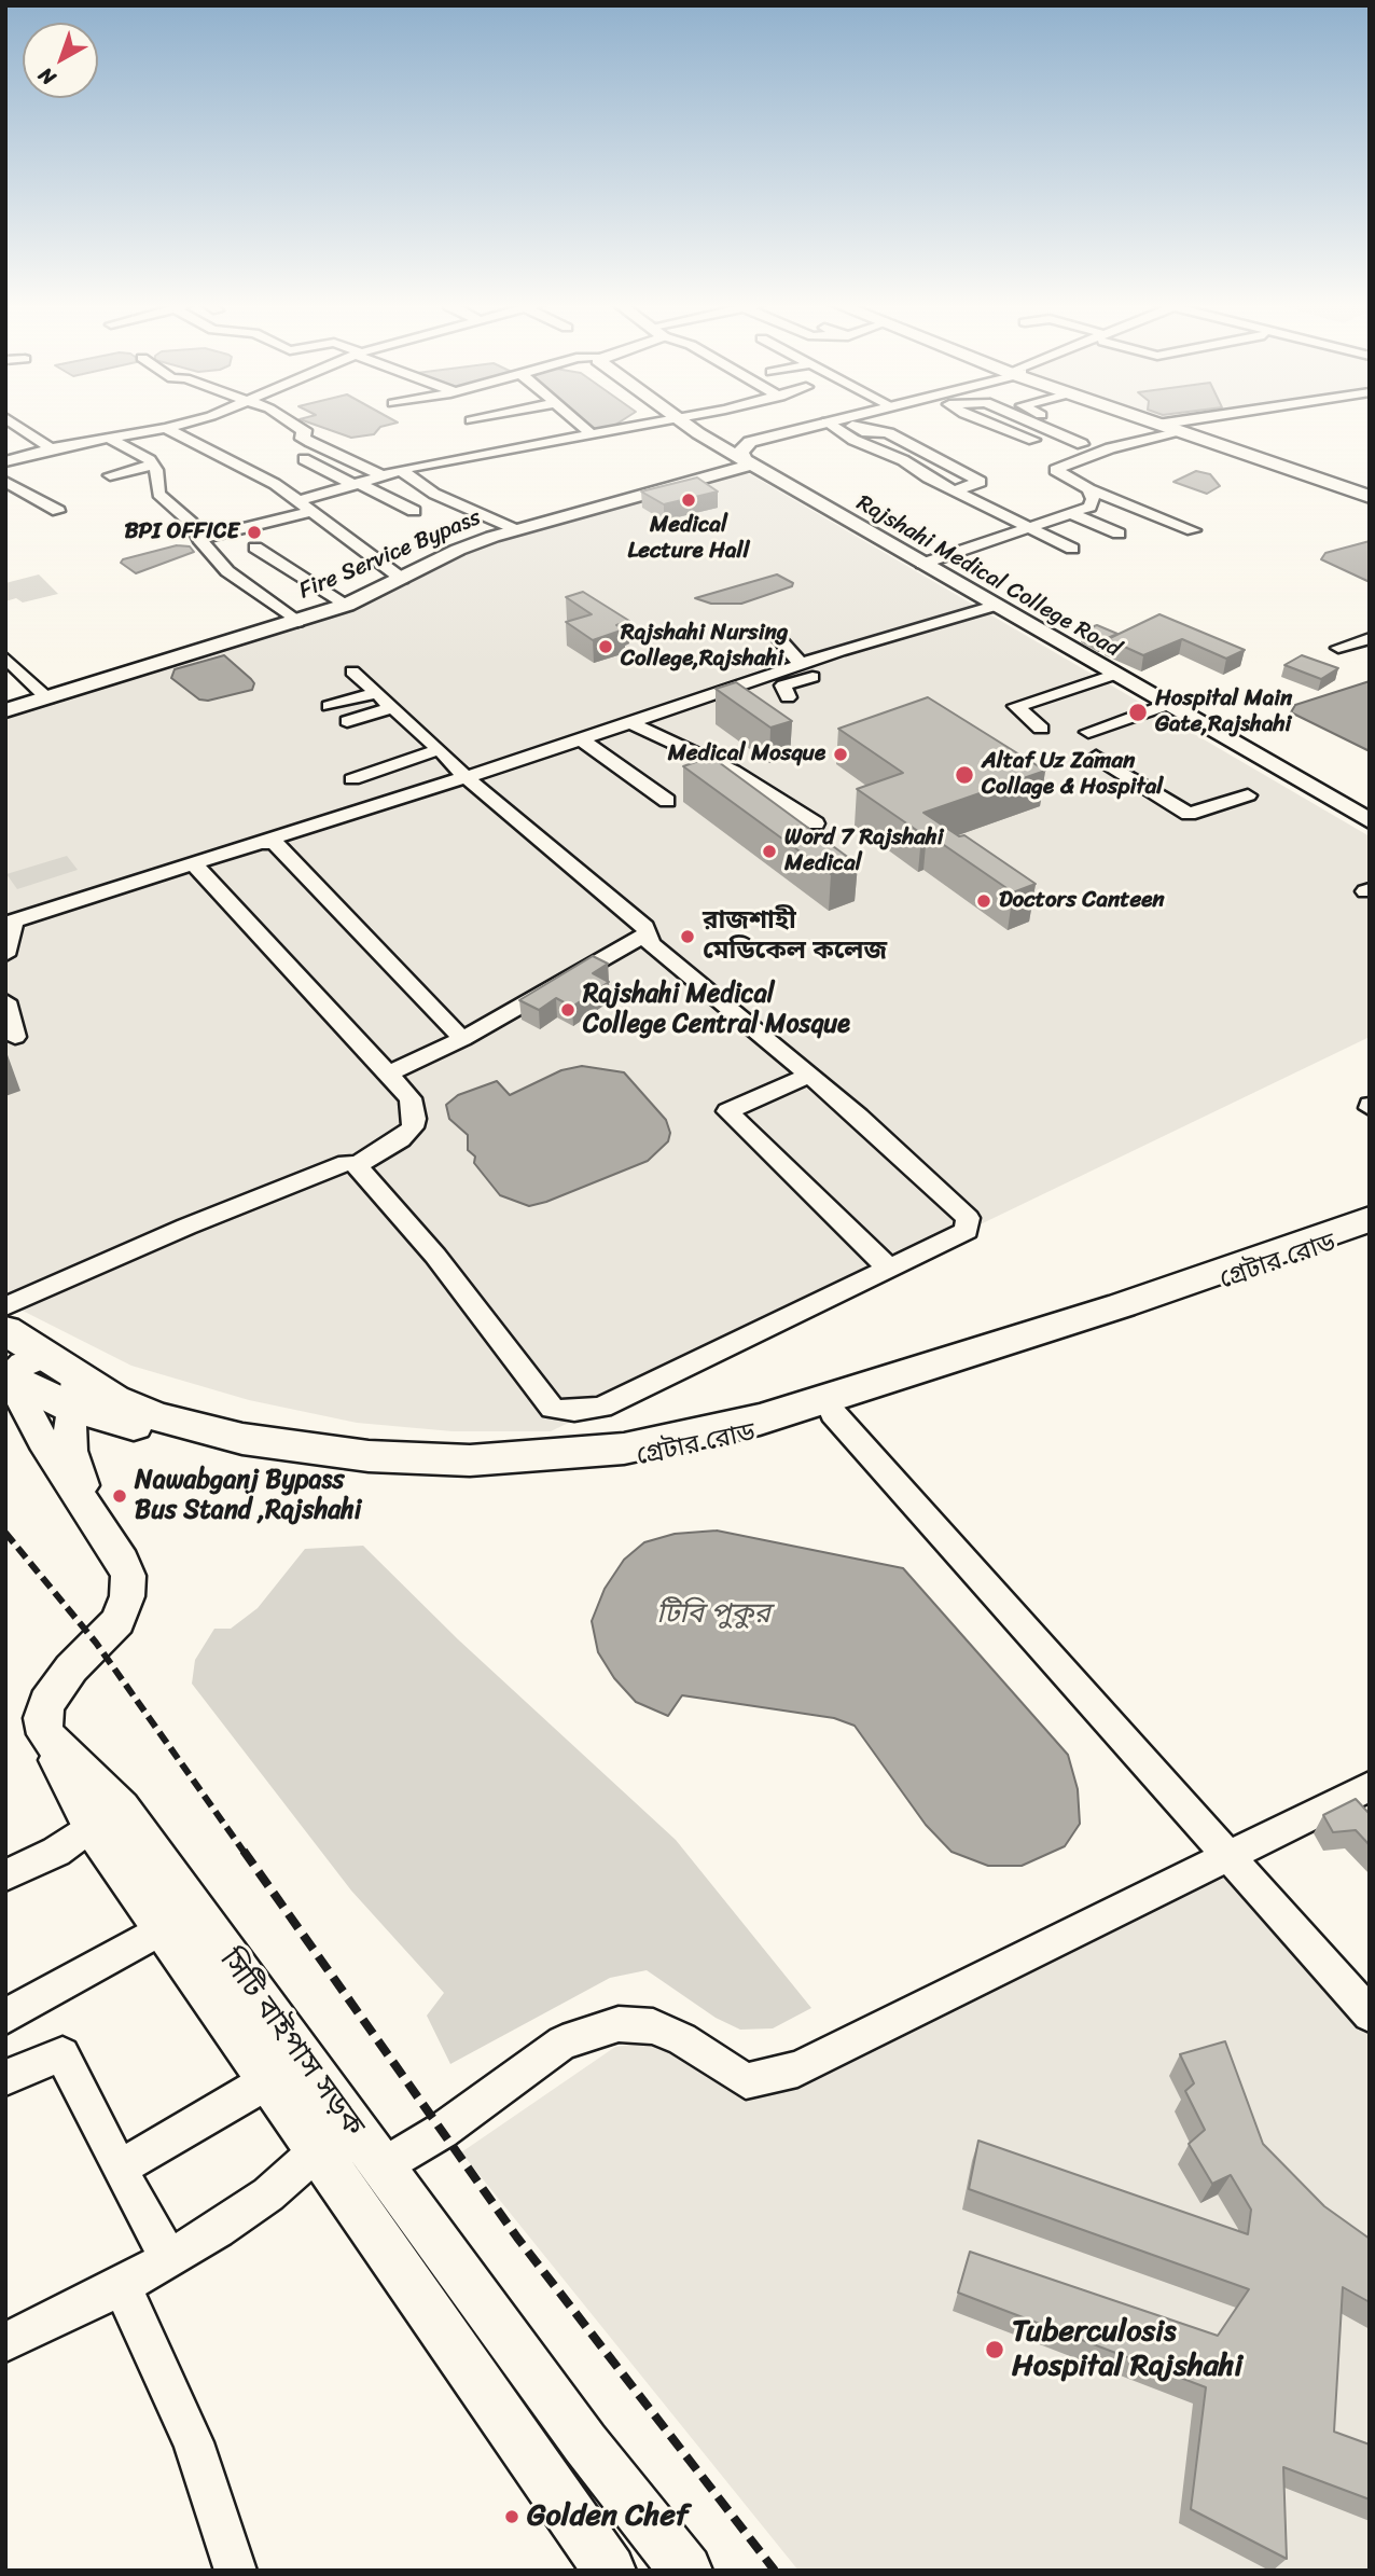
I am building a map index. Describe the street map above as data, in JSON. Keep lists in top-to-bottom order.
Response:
{
  "streets": {
    "highway": ["গ্রেটার রোড"],
    "main road": ["Fire Service Bypass", "Rajshahi Medical College Road", "সিটি বাইপাস সড়ক"]
  },
  "crossings": [
    ["Fire Service Bypass", "Rajshahi Medical College Road"]
  ],
  "water": ["টিবি পুকুর"],
  "places": [
    "Medical Lecture Hall",
    "BPI OFFICE",
    "Rajshahi Nursing College,Rajshahi",
    "Hospital Main Gate,Rajshahi",
    "Medical Mosque",
    "Altaf Uz Zaman Collage & Hospital",
    "Word 7 Rajshahi Medical",
    "Doctors Canteen",
    "রাজশাহী মেডিকেল কলেজ",
    "Rajshahi Medical College Central Mosque",
    "Nawabganj Bypass Bus Stand ,Rajshahi",
    "Tuberculosis Hospital Rajshahi",
    "Golden Chef"
  ],
  "north": "bottom left"
}
